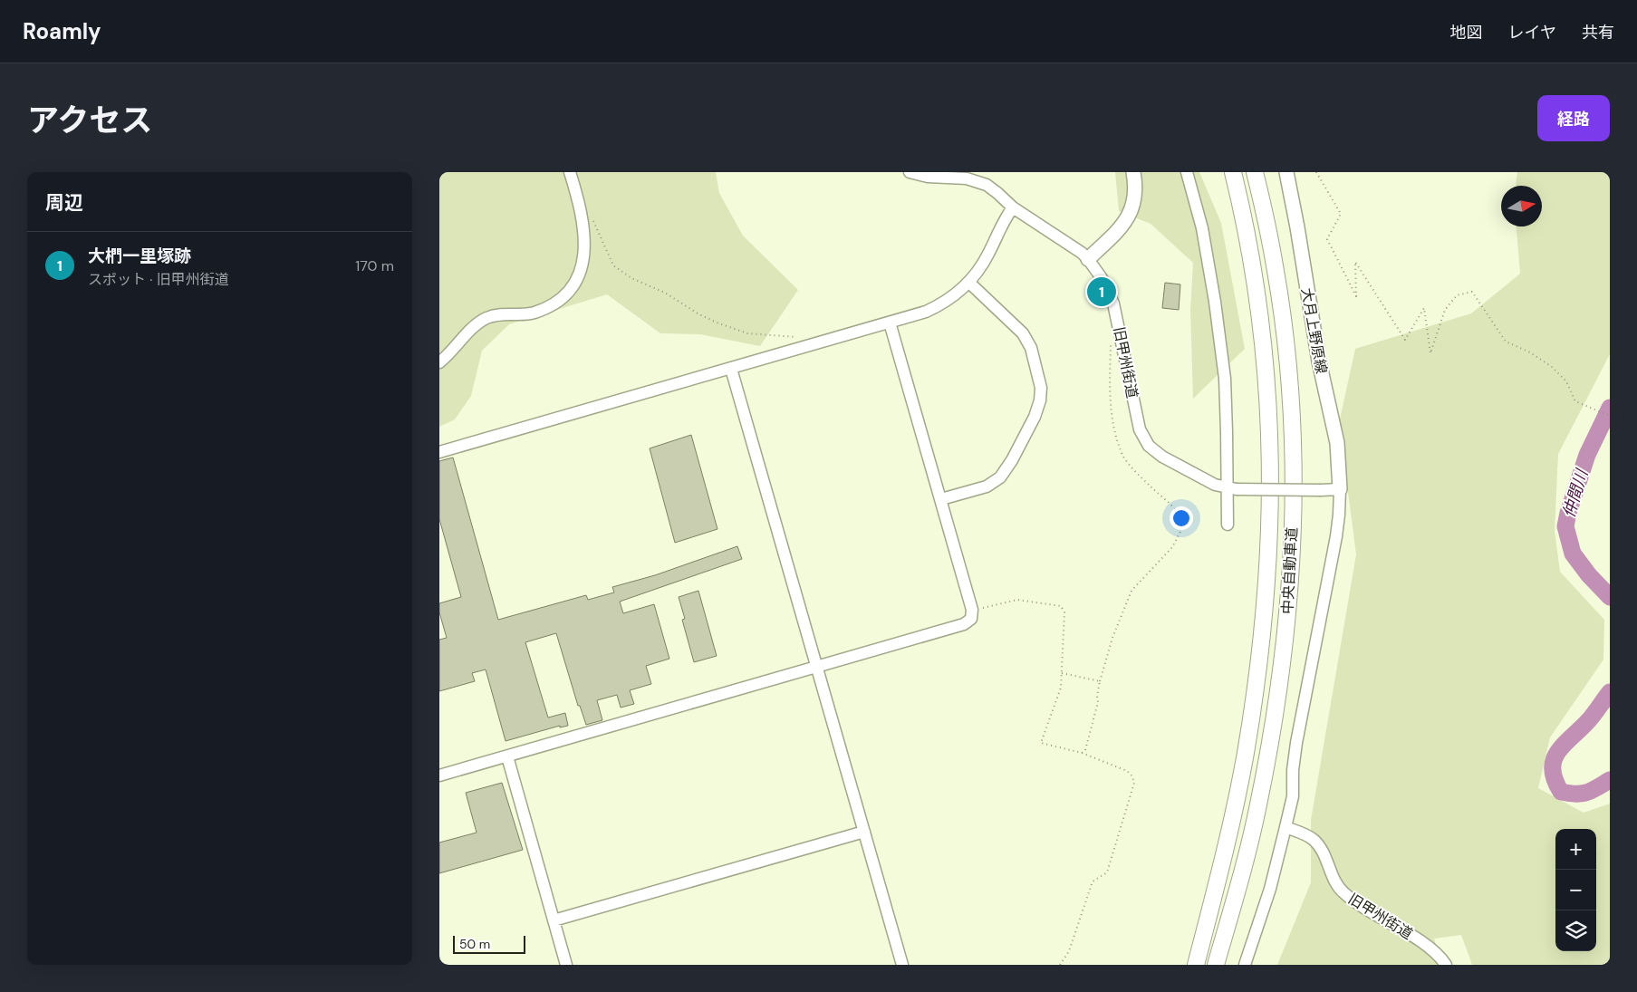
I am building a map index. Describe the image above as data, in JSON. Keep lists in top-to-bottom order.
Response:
{
  "streets": {
    "highway": ["中央自動車道"],
    "main road": ["大月上野原線"],
    "street": ["旧甲州街道"]
  },
  "crossings": [
    ["大月上野原線", "旧甲州街道"]
  ],
  "water": ["仲間川"],
  "scale_bar": "50 m",
  "north": "right",
  "page": {
    "header": "Roamly",
    "nav": ["地図", "レイヤ", "共有"],
    "title": "アクセス",
    "buttons": "経路",
    "heading": "周辺",
    "list": [
      {
        "mark": "1",
        "name": "大椚一里塚跡",
        "note": "スポット · 旧甲州街道",
        "value": "170 m"
      }
    ],
    "pins": "1",
    "map_buttons": ["+", "−"],
    "scale": "50 m"
  }
}
